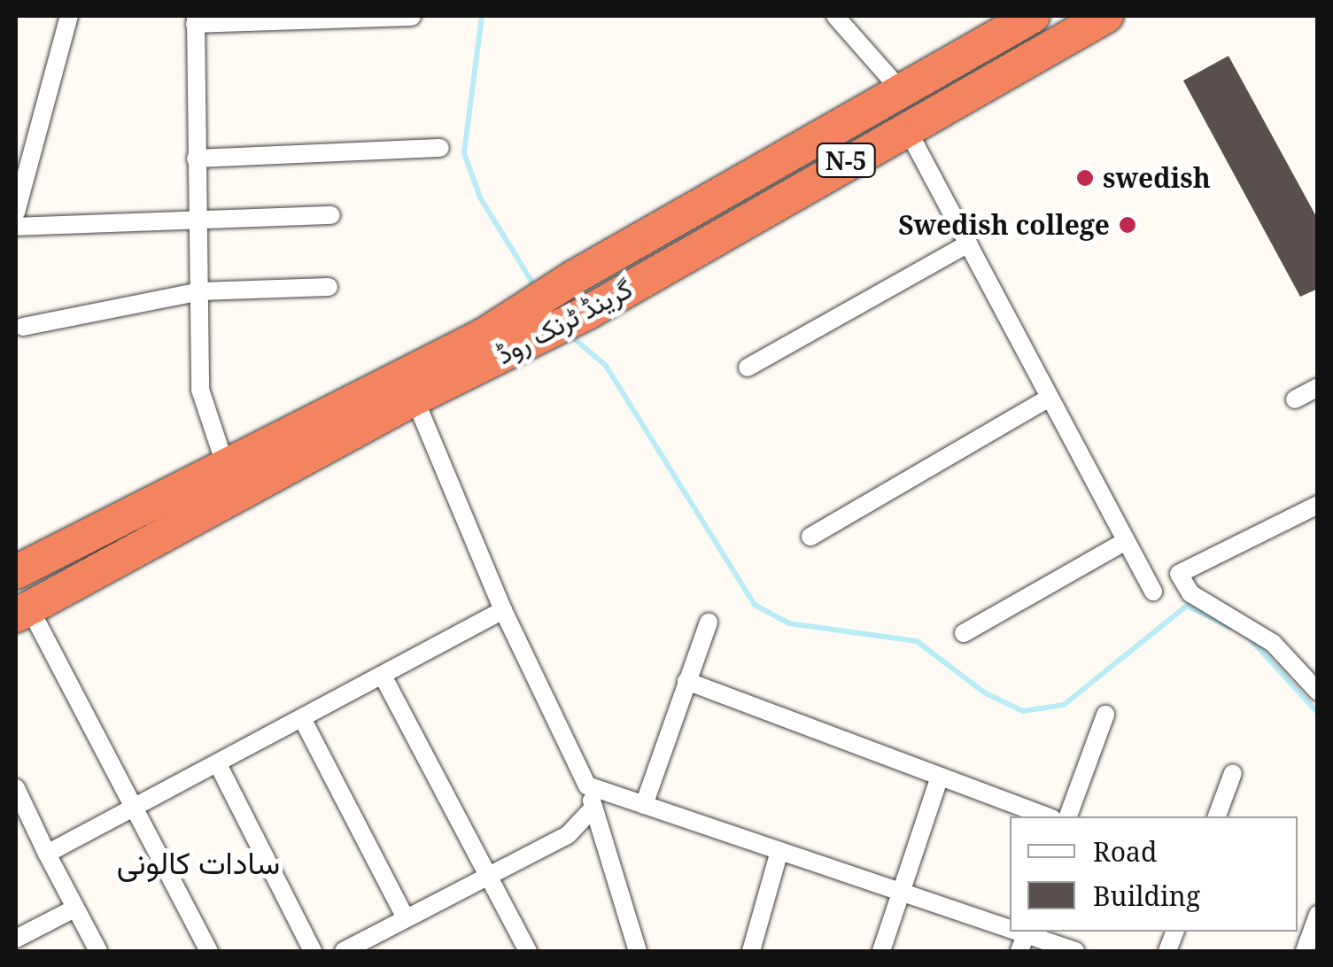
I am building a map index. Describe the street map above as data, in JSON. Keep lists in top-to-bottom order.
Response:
{
  "streets": {
    "highway": ["N-5", "گرینڈ ٹرنک روڈ"]
  },
  "districts": ["سادات کالونی"],
  "places": ["swedish", "Swedish college"],
  "legend": ["Road", "Building"]
}
